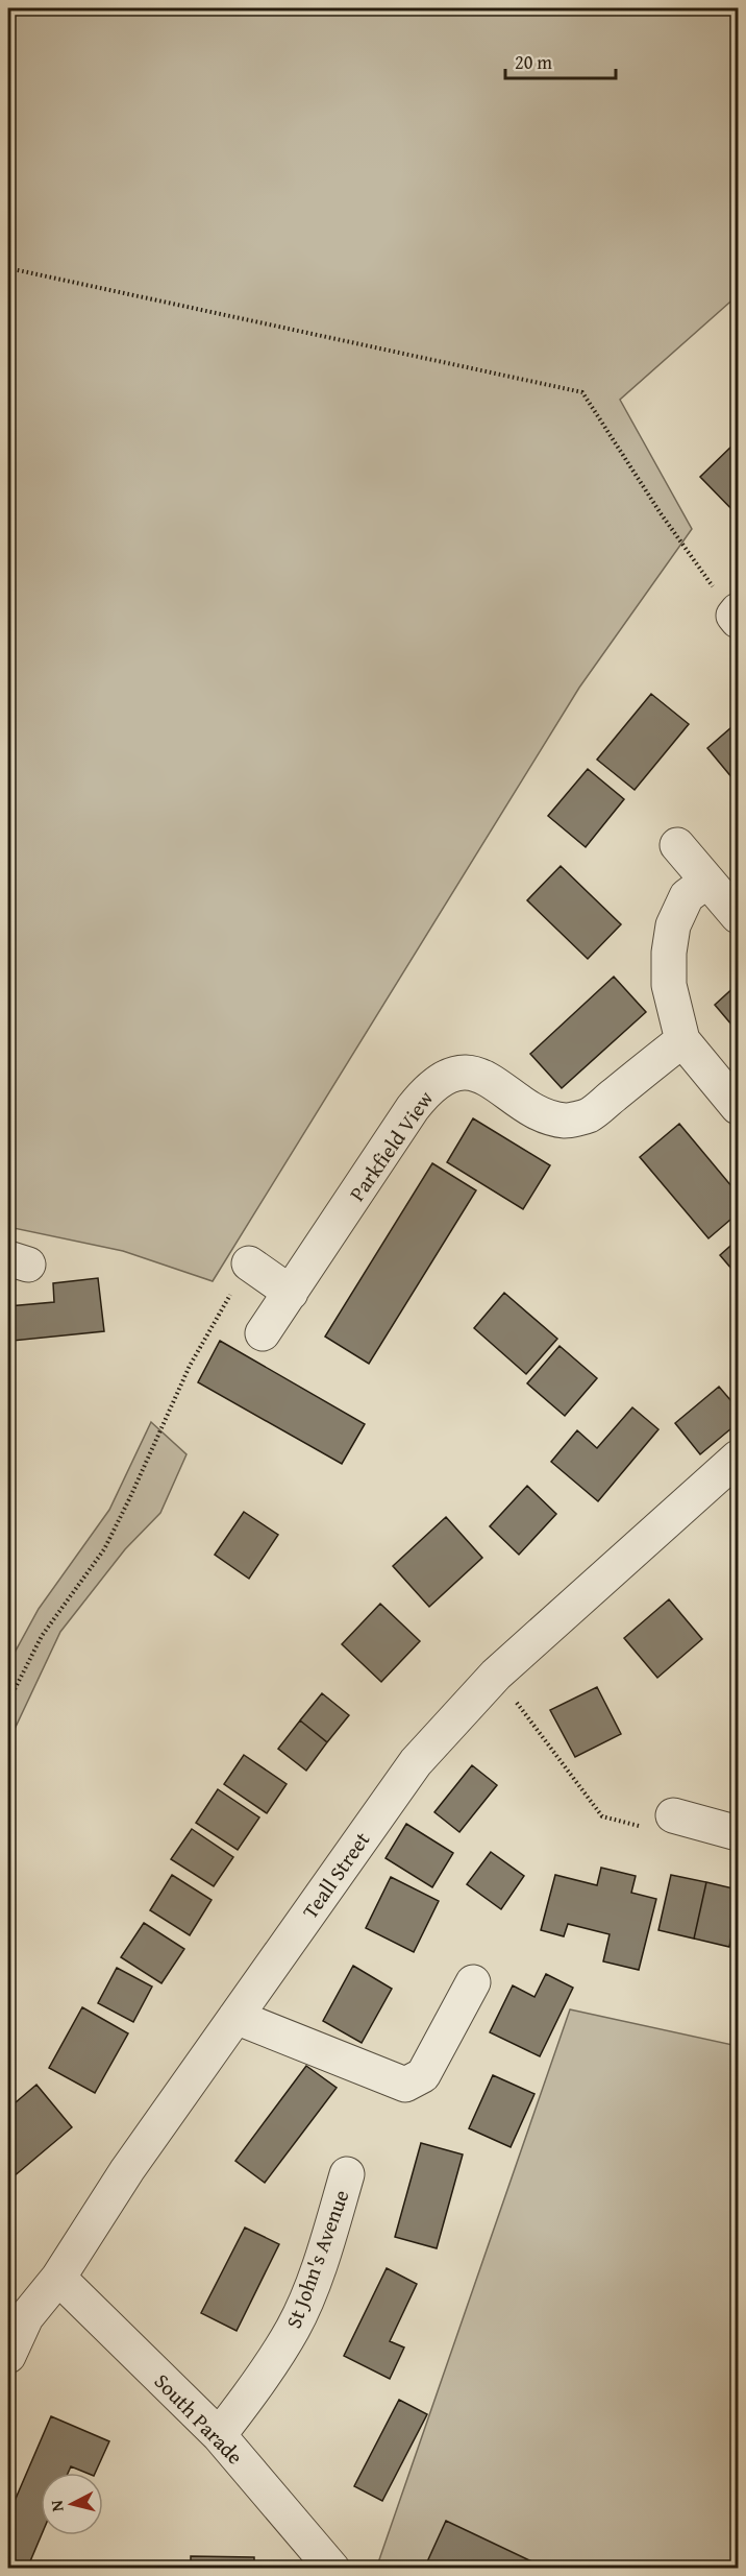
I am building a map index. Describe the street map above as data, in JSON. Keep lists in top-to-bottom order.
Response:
{
  "streets": {
    "street": [
      "Parkfield View",
      "Teall Street",
      "St John's Avenue",
      "South Parade"
    ]
  },
  "crossings": [
    ["Teall Street", "South Parade"],
    ["St John's Avenue", "South Parade"]
  ],
  "scale_bar": "20 m",
  "north": "left"
}
